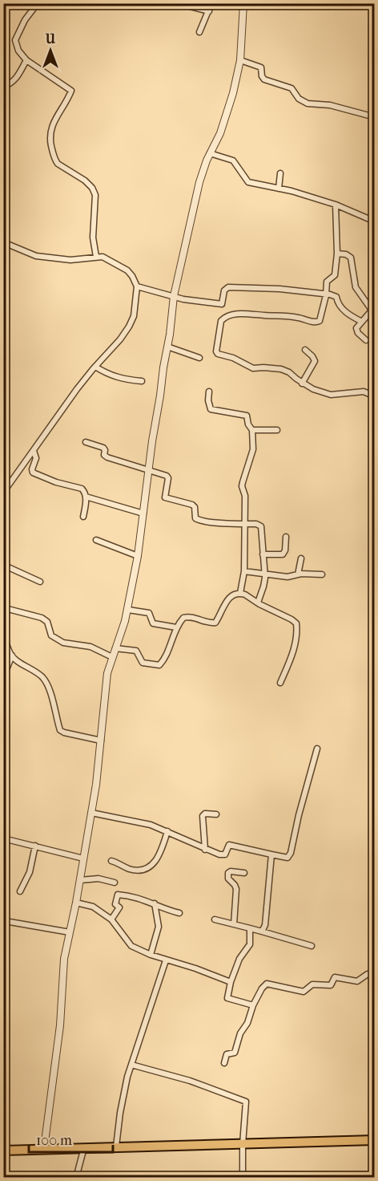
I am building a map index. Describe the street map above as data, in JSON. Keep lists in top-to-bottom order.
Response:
{
  "scale_bar": "100 m",
  "north": "top"
}
